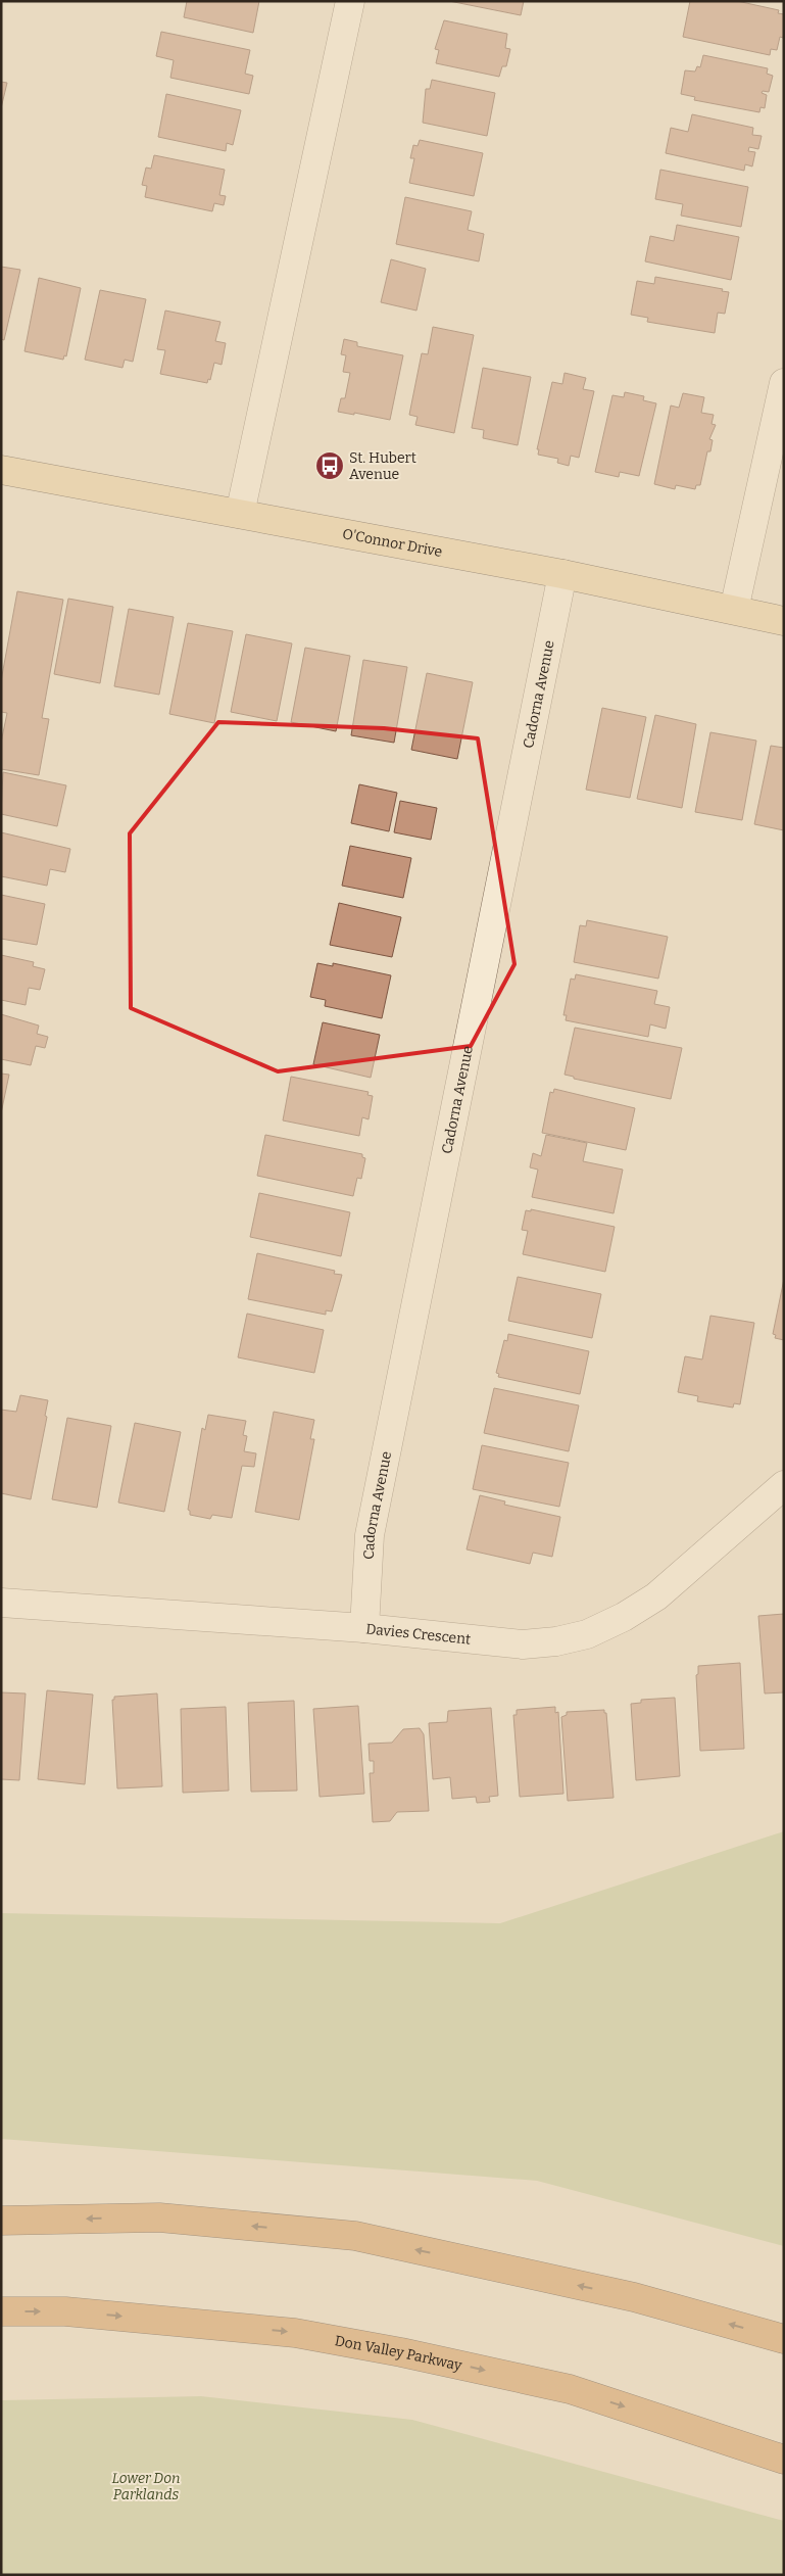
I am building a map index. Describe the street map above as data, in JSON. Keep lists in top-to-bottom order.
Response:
{
  "streets": {
    "highway": ["Don Valley Parkway"],
    "main road": ["O'Connor Drive"],
    "street": ["Cadorna Avenue", "Davies Crescent"]
  },
  "crossings": [
    ["O'Connor Drive", "Cadorna Avenue"],
    ["Cadorna Avenue", "Davies Crescent"]
  ],
  "parks": ["Lower Don Parklands"],
  "places": {
    "bus stop": ["St. Hubert Avenue"]
  }
}
